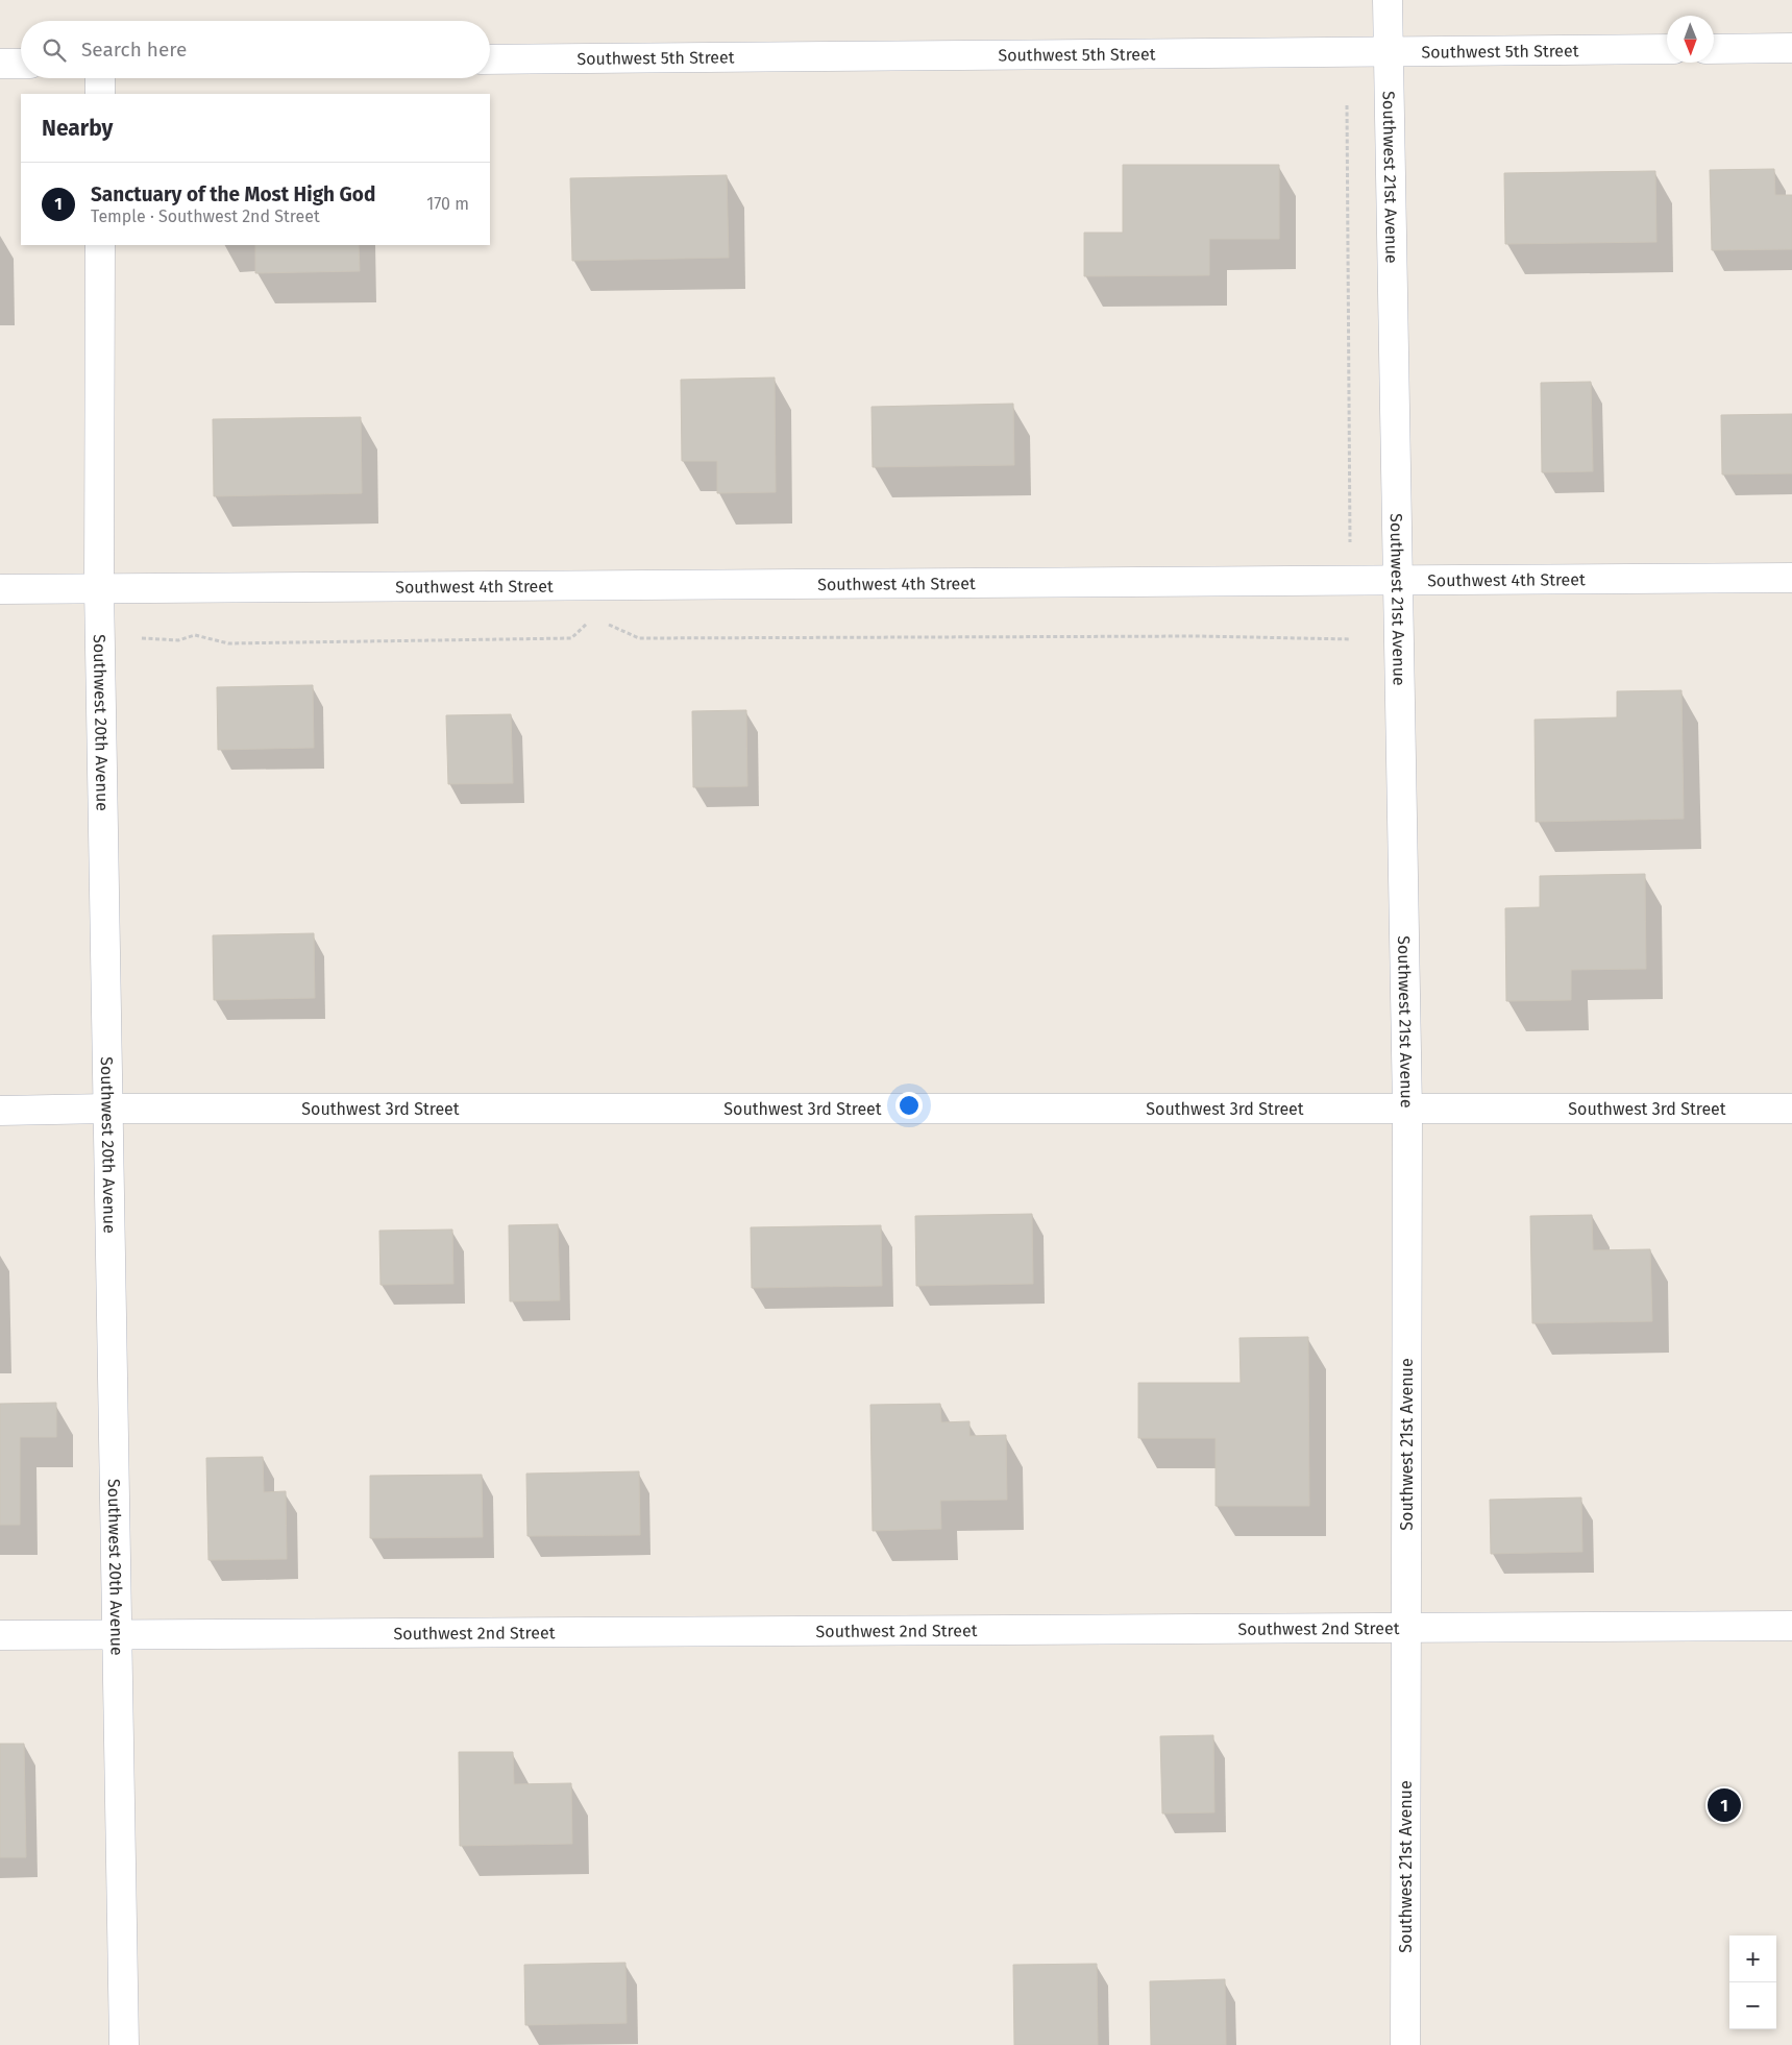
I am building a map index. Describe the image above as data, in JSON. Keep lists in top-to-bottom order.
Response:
{
  "streets": {
    "street": [
      "Southwest 5th Street",
      "Southwest 21st Avenue",
      "Southwest 4th Street",
      "Southwest 20th Avenue",
      "Southwest 3rd Street",
      "Southwest 2nd Street"
    ]
  },
  "crossings": [
    ["Southwest 5th Street", "Southwest 21st Avenue"],
    ["Southwest 21st Avenue", "Southwest 4th Street"],
    ["Southwest 21st Avenue", "Southwest 3rd Street"],
    ["Southwest 21st Avenue", "Southwest 2nd Street"],
    ["Southwest 4th Street", "Southwest 20th Avenue"],
    ["Southwest 20th Avenue", "Southwest 3rd Street"],
    ["Southwest 20th Avenue", "Southwest 2nd Street"]
  ],
  "north": "bottom",
  "page": {
    "search": "Search here",
    "heading": "Nearby",
    "list": [
      {
        "mark": "1",
        "name": "Sanctuary of the Most High God",
        "note": "Temple · Southwest 2nd Street",
        "value": "170 m"
      }
    ],
    "pins": "1",
    "map_buttons": ["+", "−"]
  }
}
